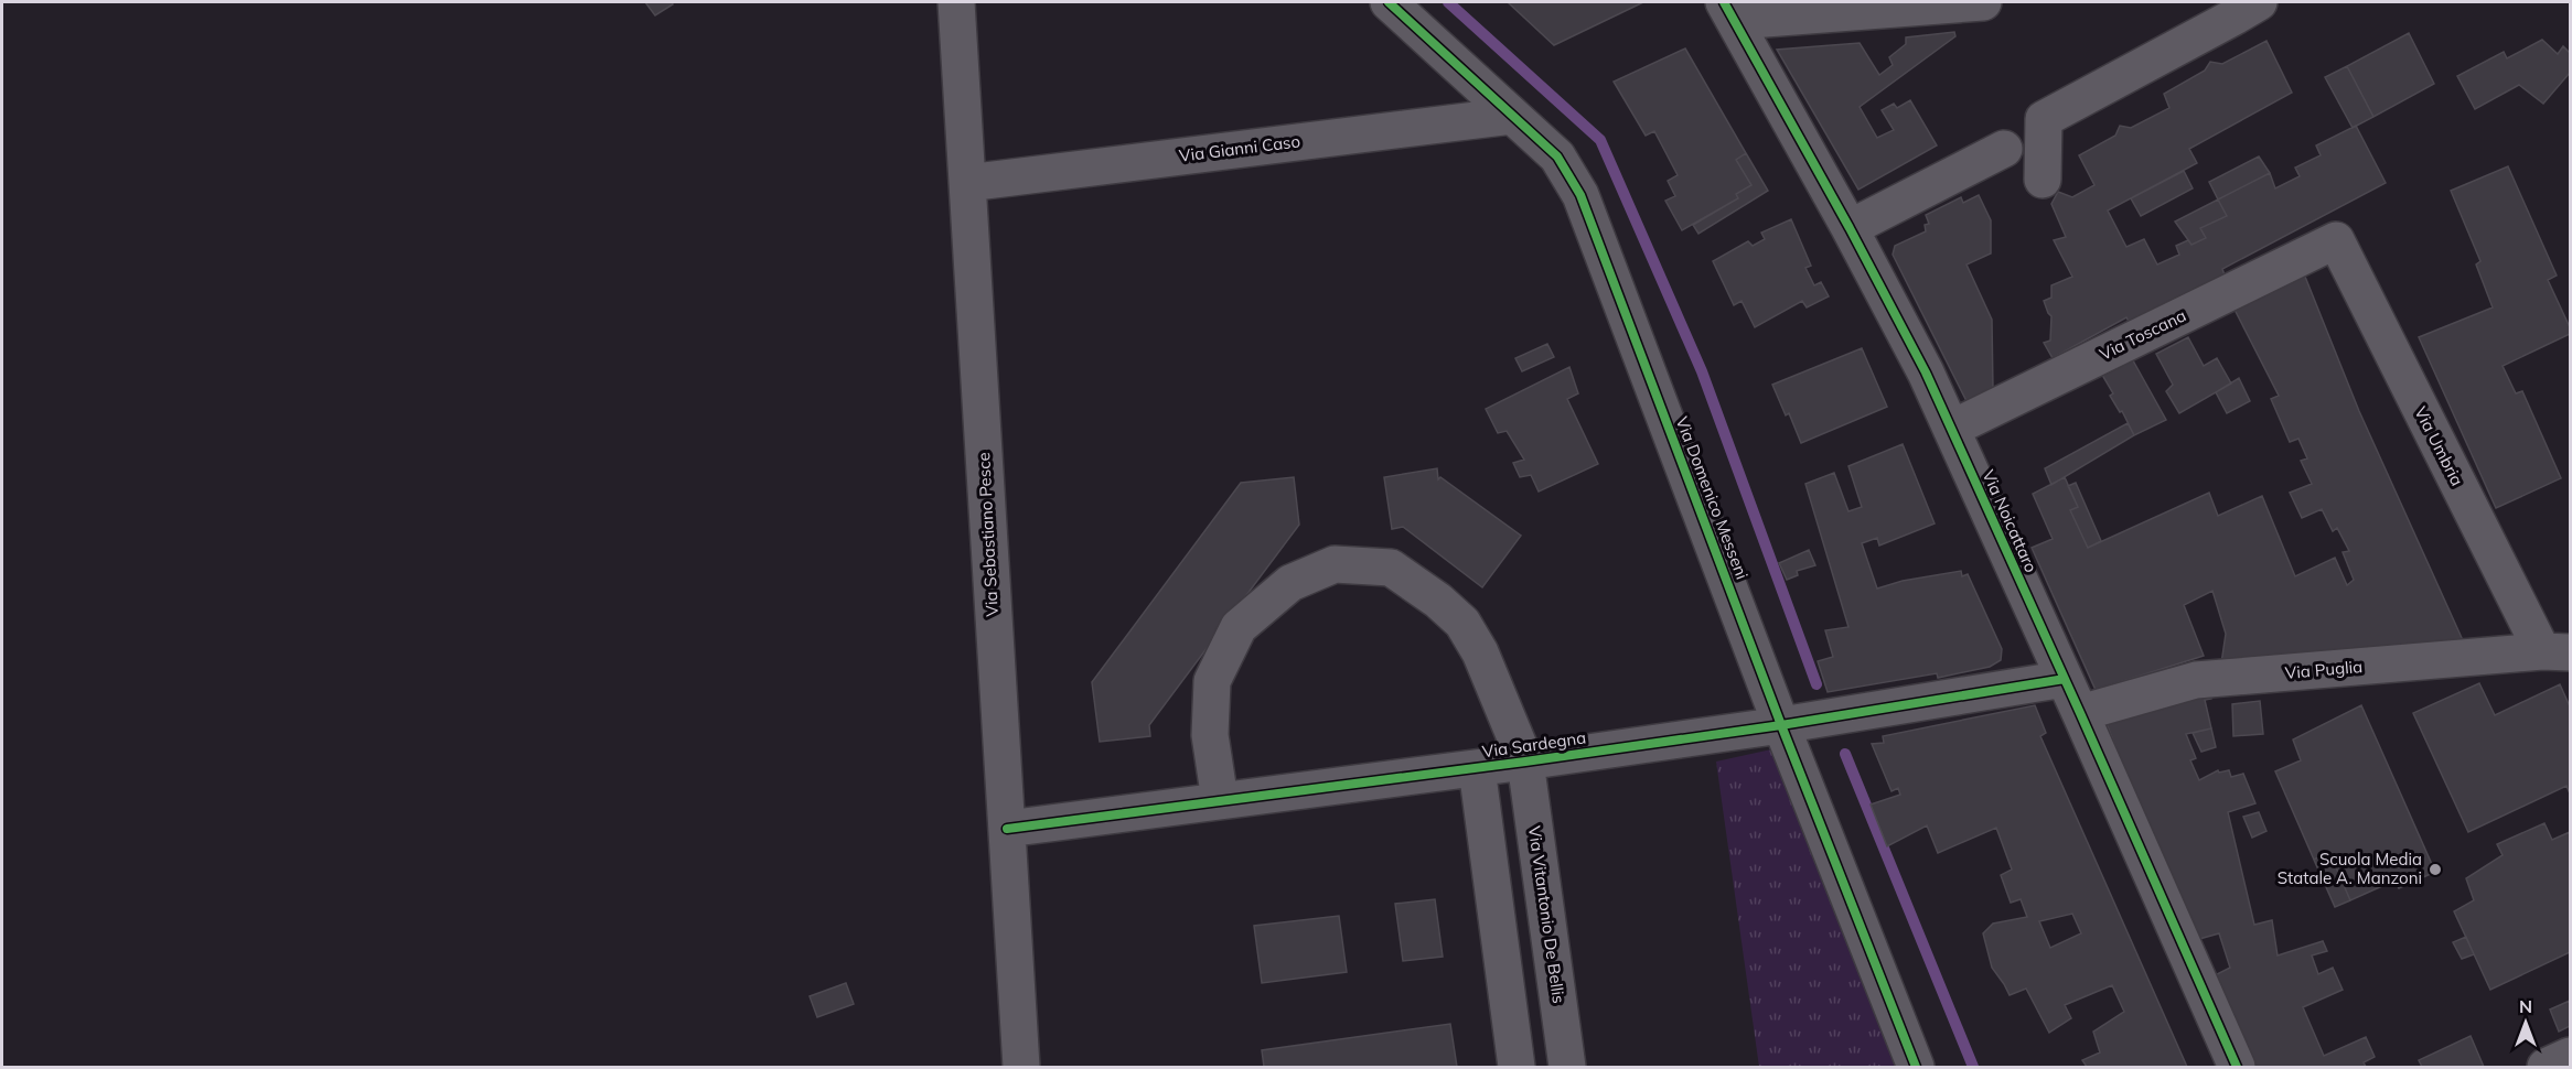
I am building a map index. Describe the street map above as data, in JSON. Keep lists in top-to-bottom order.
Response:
{
  "streets": {
    "street": [
      "Via Gianni Caso",
      "Via Toscana",
      "Via Umbria",
      "Via Domenico Messeni",
      "Via Noicattaro",
      "Via Sebastiano Pesce",
      "Via Puglia",
      "Via Sardegna",
      "Via Vitantonio De Bellis"
    ]
  },
  "crossings": [
    ["Via Gianni Caso", "Via Domenico Messeni"],
    ["Via Gianni Caso", "Via Sebastiano Pesce"],
    ["Via Toscana", "Via Umbria"],
    ["Via Toscana", "Via Noicattaro"],
    ["Via Umbria", "Via Puglia"],
    ["Via Domenico Messeni", "Via Sardegna"],
    ["Via Noicattaro", "Via Puglia"],
    ["Via Noicattaro", "Via Sardegna"],
    ["Via Sebastiano Pesce", "Via Sardegna"],
    ["Via Sardegna", "Via Vitantonio De Bellis"]
  ],
  "places": ["Scuola Media Statale A. Manzoni"],
  "north": "top"
}
